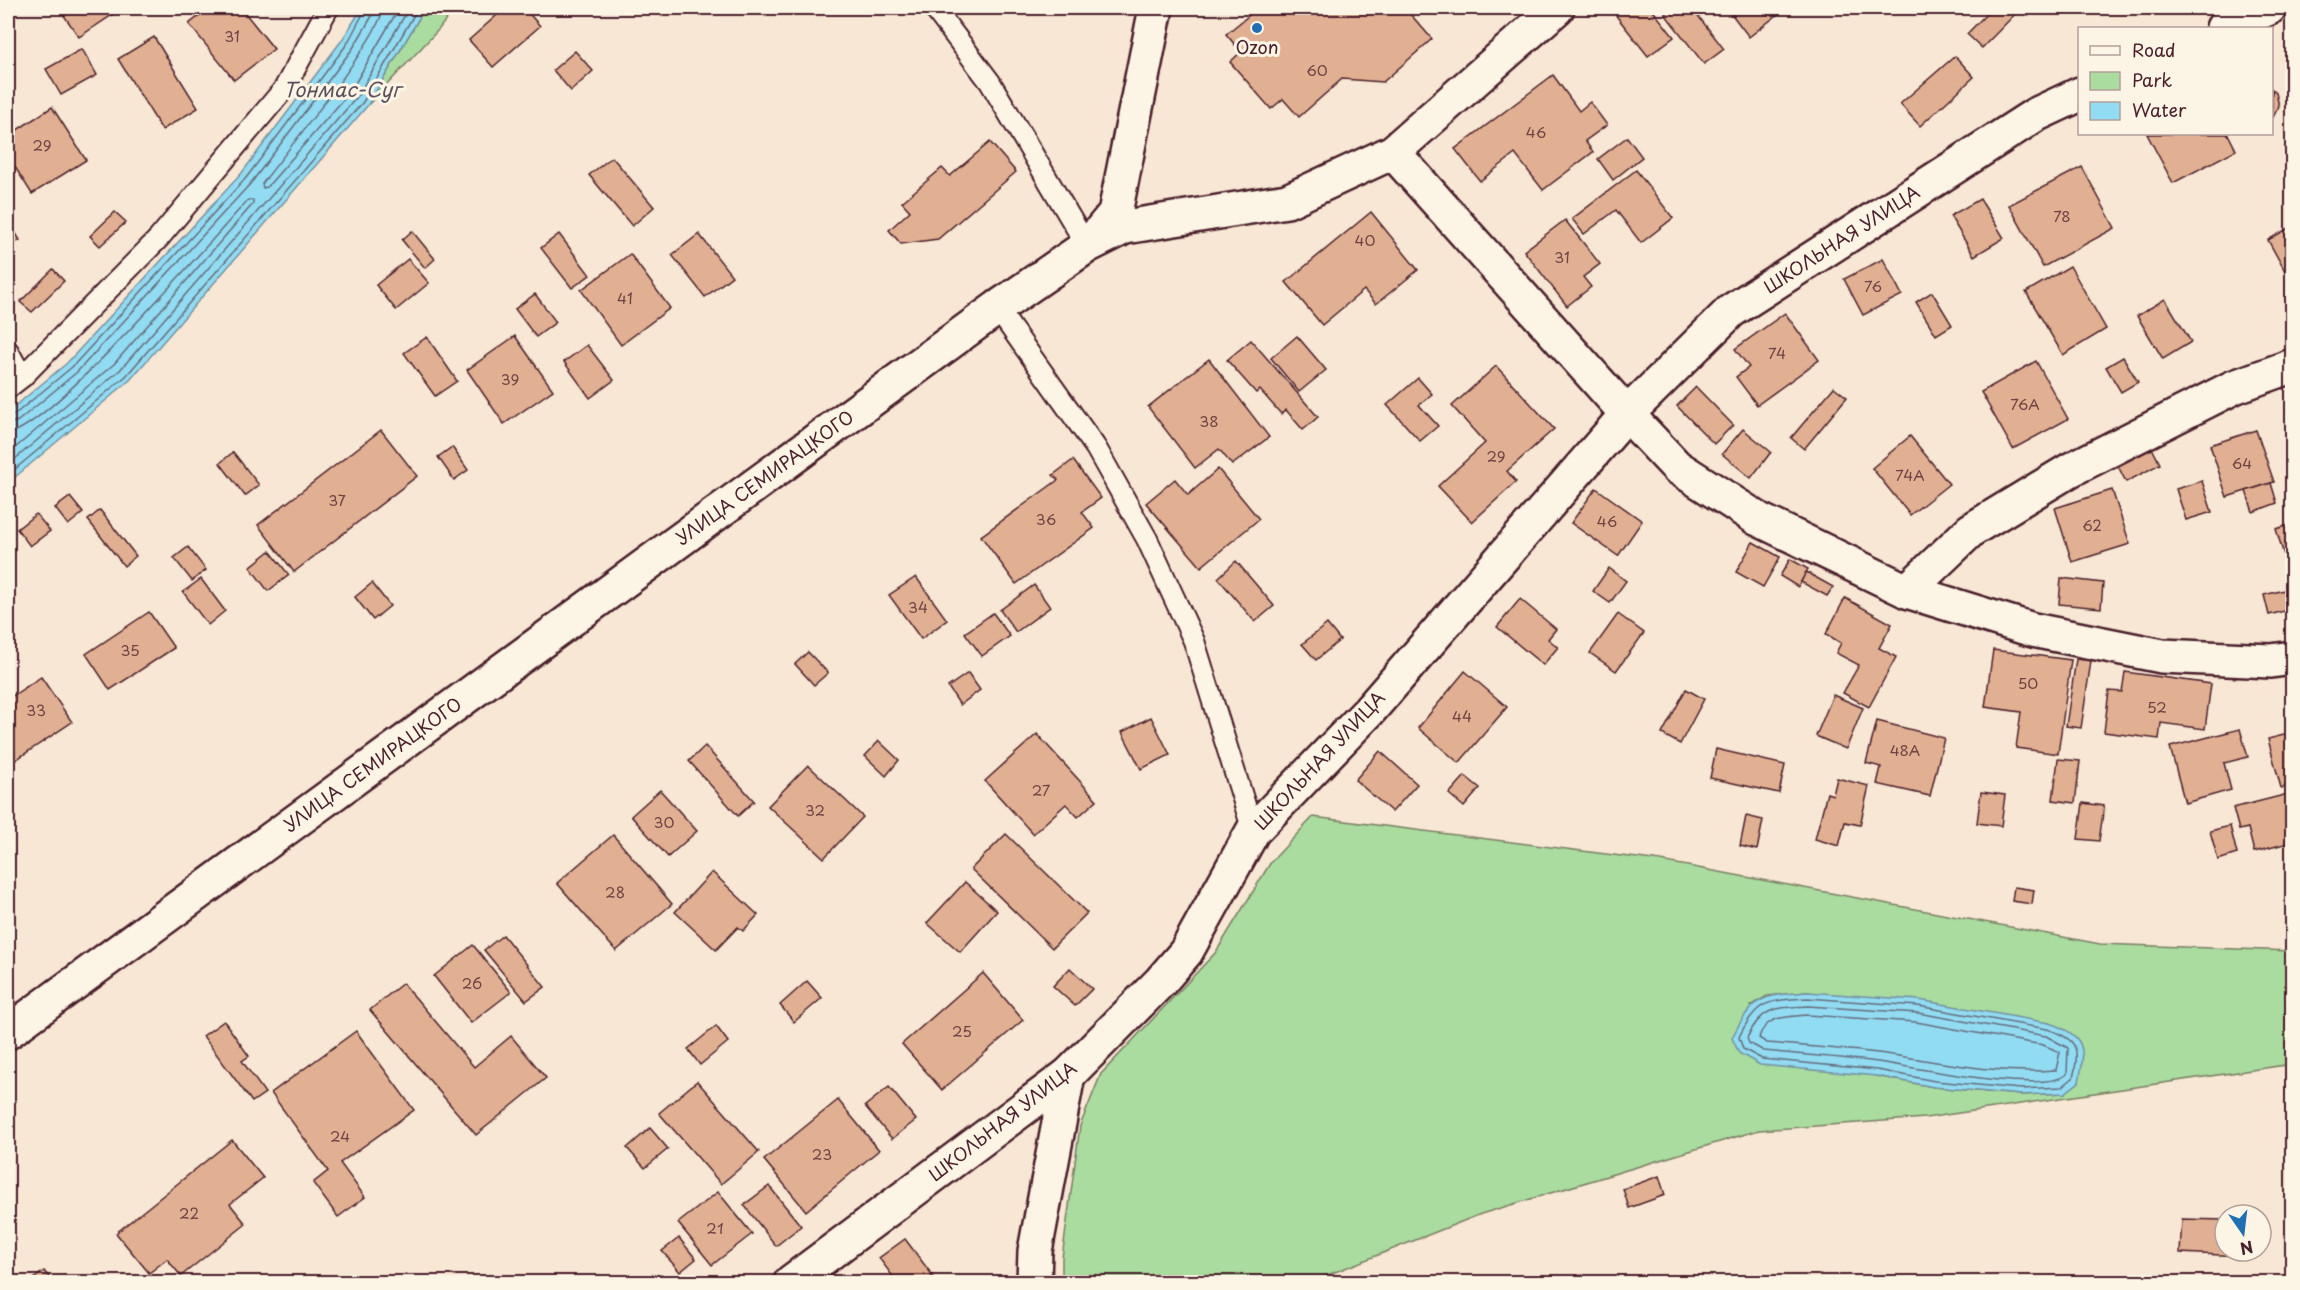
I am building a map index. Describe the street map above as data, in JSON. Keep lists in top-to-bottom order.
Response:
{
  "streets": {
    "street": ["ШКОЛЬНАЯ УЛИЦА", "УЛИЦА СЕМИРАЦКОГО"]
  },
  "water": ["Тонмас-Суг"],
  "places": ["Ozon"],
  "house_numbers": [
    "31",
    "60",
    "46",
    "29",
    "78",
    "40",
    "31",
    "76",
    "41",
    "74",
    "39",
    "76А",
    "38",
    "29",
    "64",
    "74А",
    "37",
    "36",
    "46",
    "62",
    "34",
    "35",
    "50",
    "52",
    "33",
    "44",
    "48А",
    "27",
    "32",
    "30",
    "28",
    "26",
    "25",
    "24",
    "23",
    "22",
    "21"
  ],
  "legend": ["Road", "Park", "Water"],
  "north": "bottom"
}
